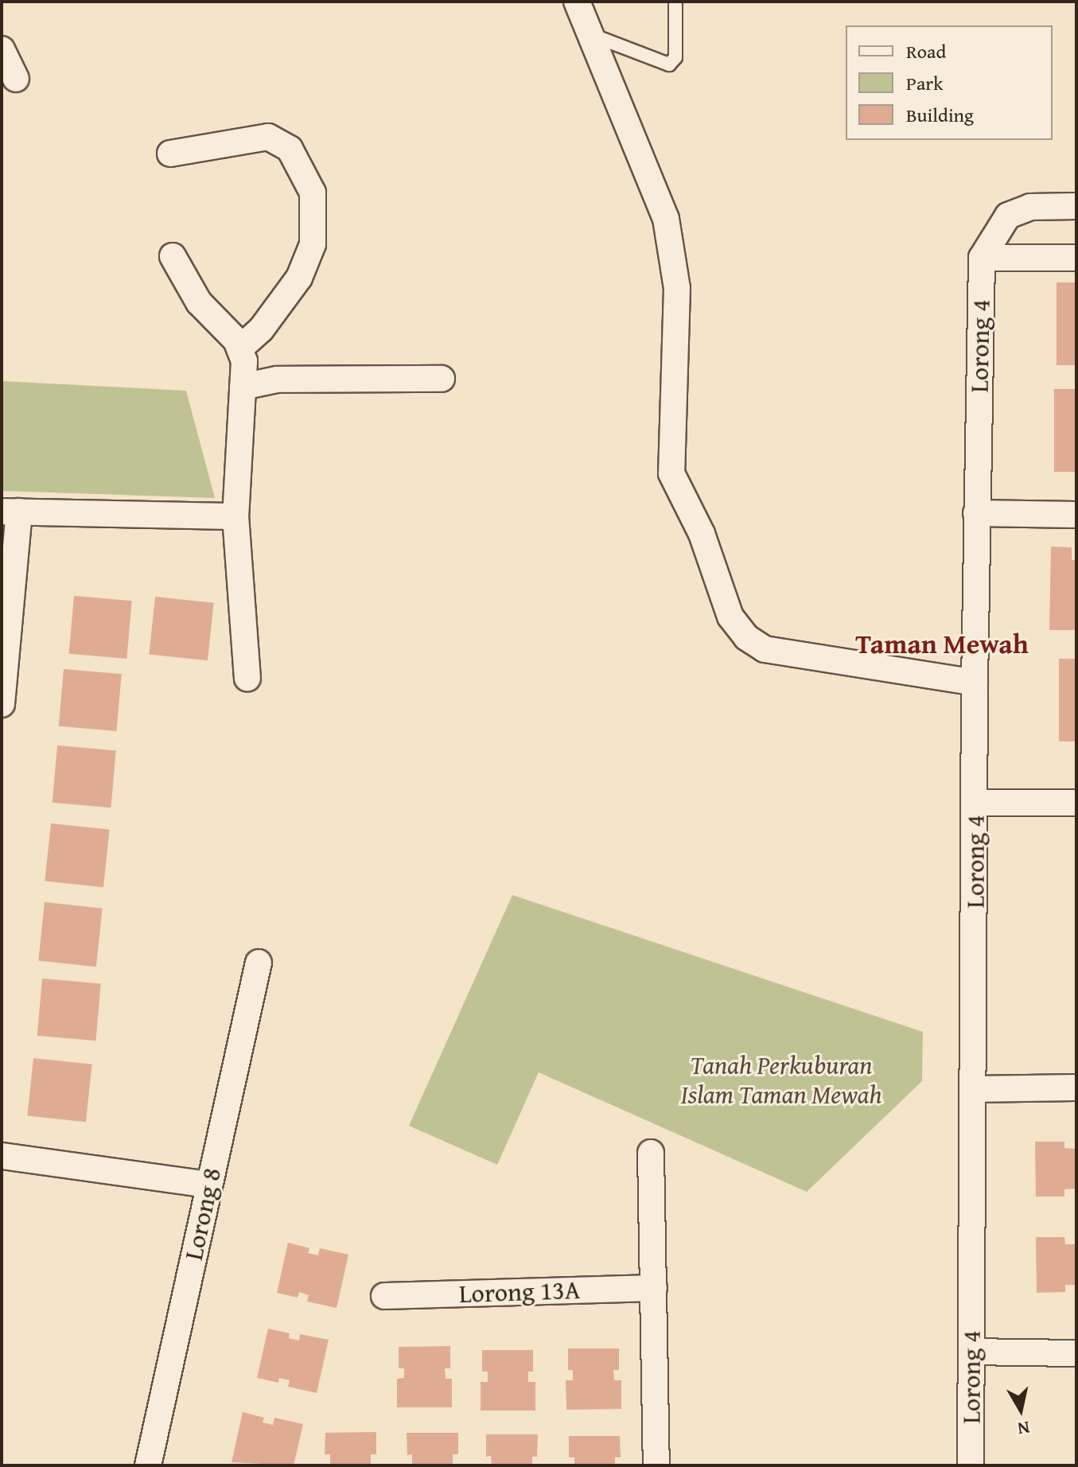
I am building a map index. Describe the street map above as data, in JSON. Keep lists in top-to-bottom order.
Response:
{
  "streets": {
    "street": ["Lorong 4", "Lorong 8", "Lorong 13A"]
  },
  "districts": ["Taman Mewah"],
  "parks": ["Tanah Perkuburan Islam Taman Mewah"],
  "legend": ["Road", "Park", "Building"],
  "north": "bottom"
}
